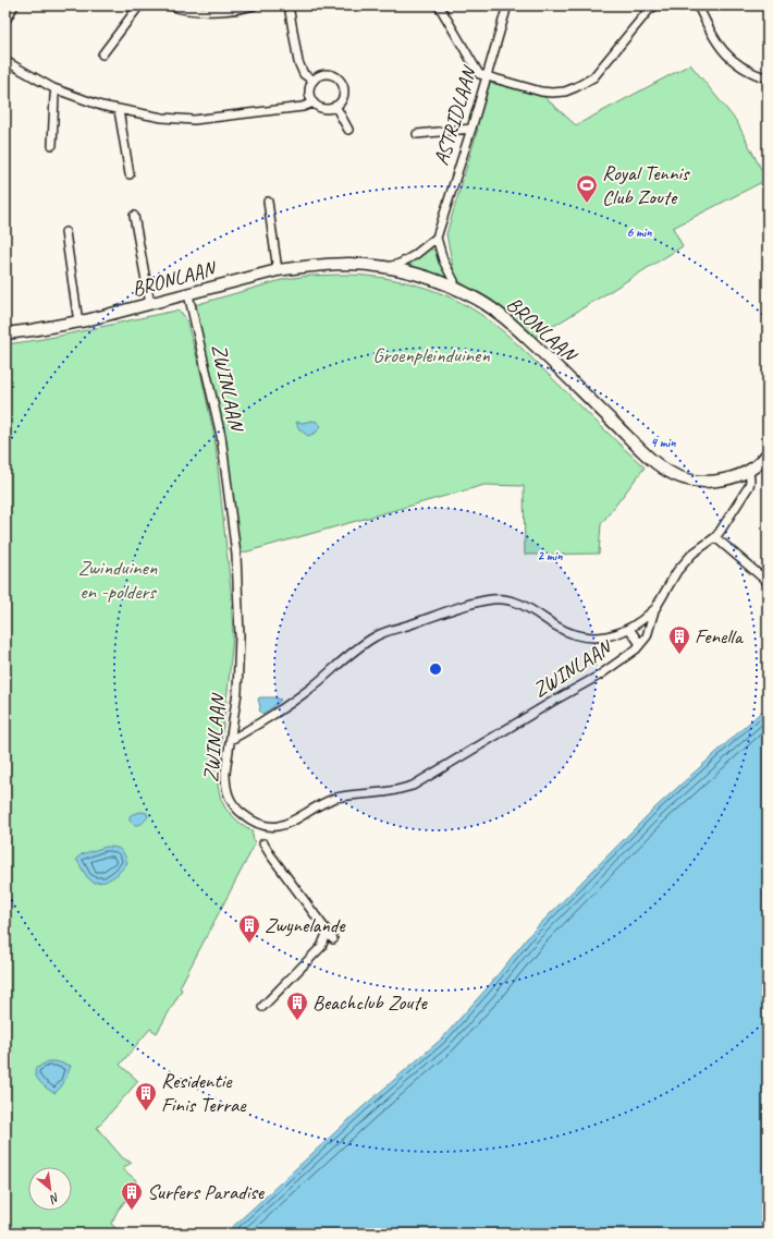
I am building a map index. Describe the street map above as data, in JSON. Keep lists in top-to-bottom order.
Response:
{
  "streets": {
    "street": ["ASTRIDLAAN", "BRONLAAN", "ZWINLAAN"]
  },
  "crossings": [
    ["BRONLAAN", "ZWINLAAN"]
  ],
  "parks": ["Groenpleinduinen", "Zwinduinen en -polders"],
  "places": {
    "sports": ["Royal Tennis Club Zoute"],
    "building": [
      "Fenella",
      "Zwynelande",
      "Beachclub Zoute",
      "Residentie Finis Terrae",
      "Surfers Paradise"
    ]
  },
  "north": "bottom right",
  "rings": ["6 min", "4 min", "2 min"]
}
